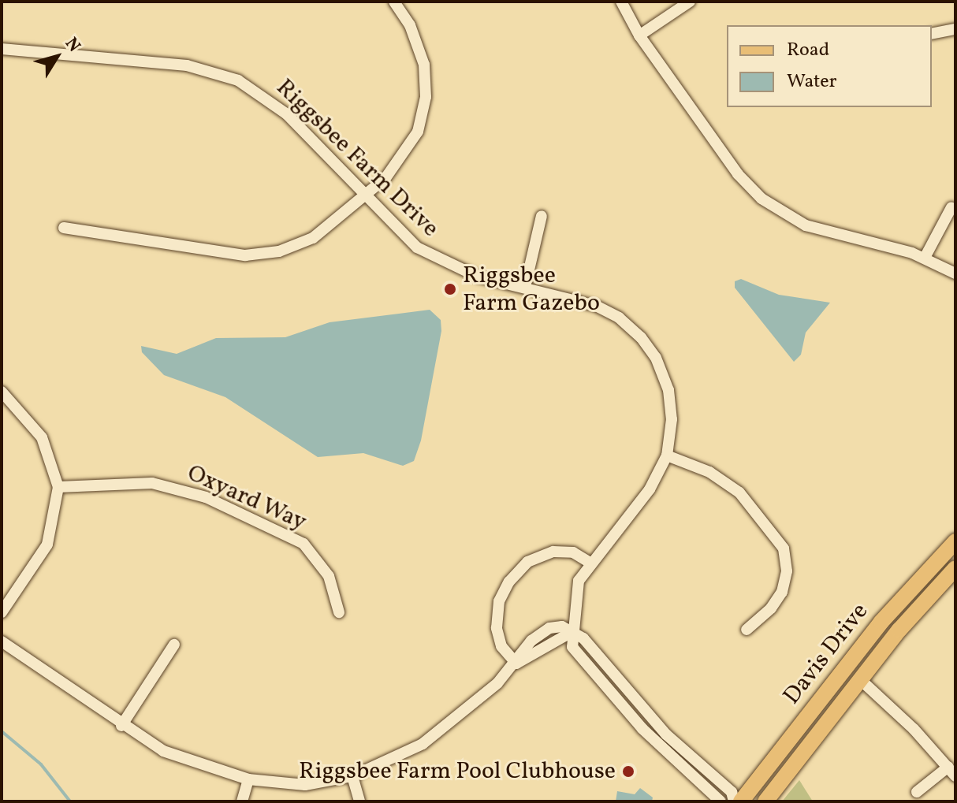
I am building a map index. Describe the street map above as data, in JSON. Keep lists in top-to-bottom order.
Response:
{
  "streets": {
    "main road": ["Davis Drive"],
    "street": ["Riggsbee Farm Drive", "Oxyard Way"]
  },
  "places": ["Riggsbee Farm Gazebo", "Riggsbee Farm Pool Clubhouse"],
  "legend": ["Road", "Water"],
  "north": "top right"
}
